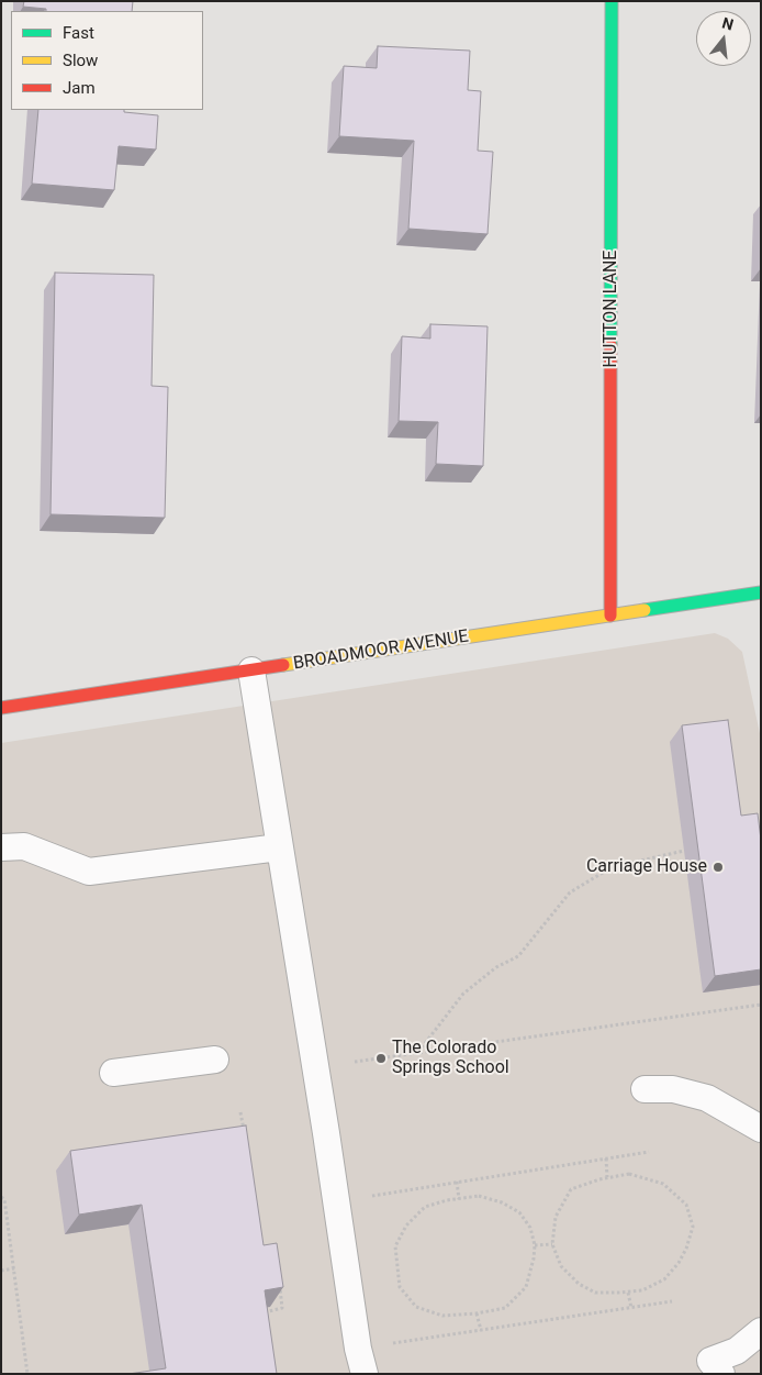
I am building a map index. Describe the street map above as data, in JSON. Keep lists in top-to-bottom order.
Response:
{
  "streets": {
    "street": ["HUTTON LANE", "BROADMOOR AVENUE"]
  },
  "crossings": [
    ["HUTTON LANE", "BROADMOOR AVENUE"]
  ],
  "places": ["Carriage House", "The Colorado Springs School"],
  "legend": ["Fast", "Slow", "Jam"],
  "north": "top"
}
